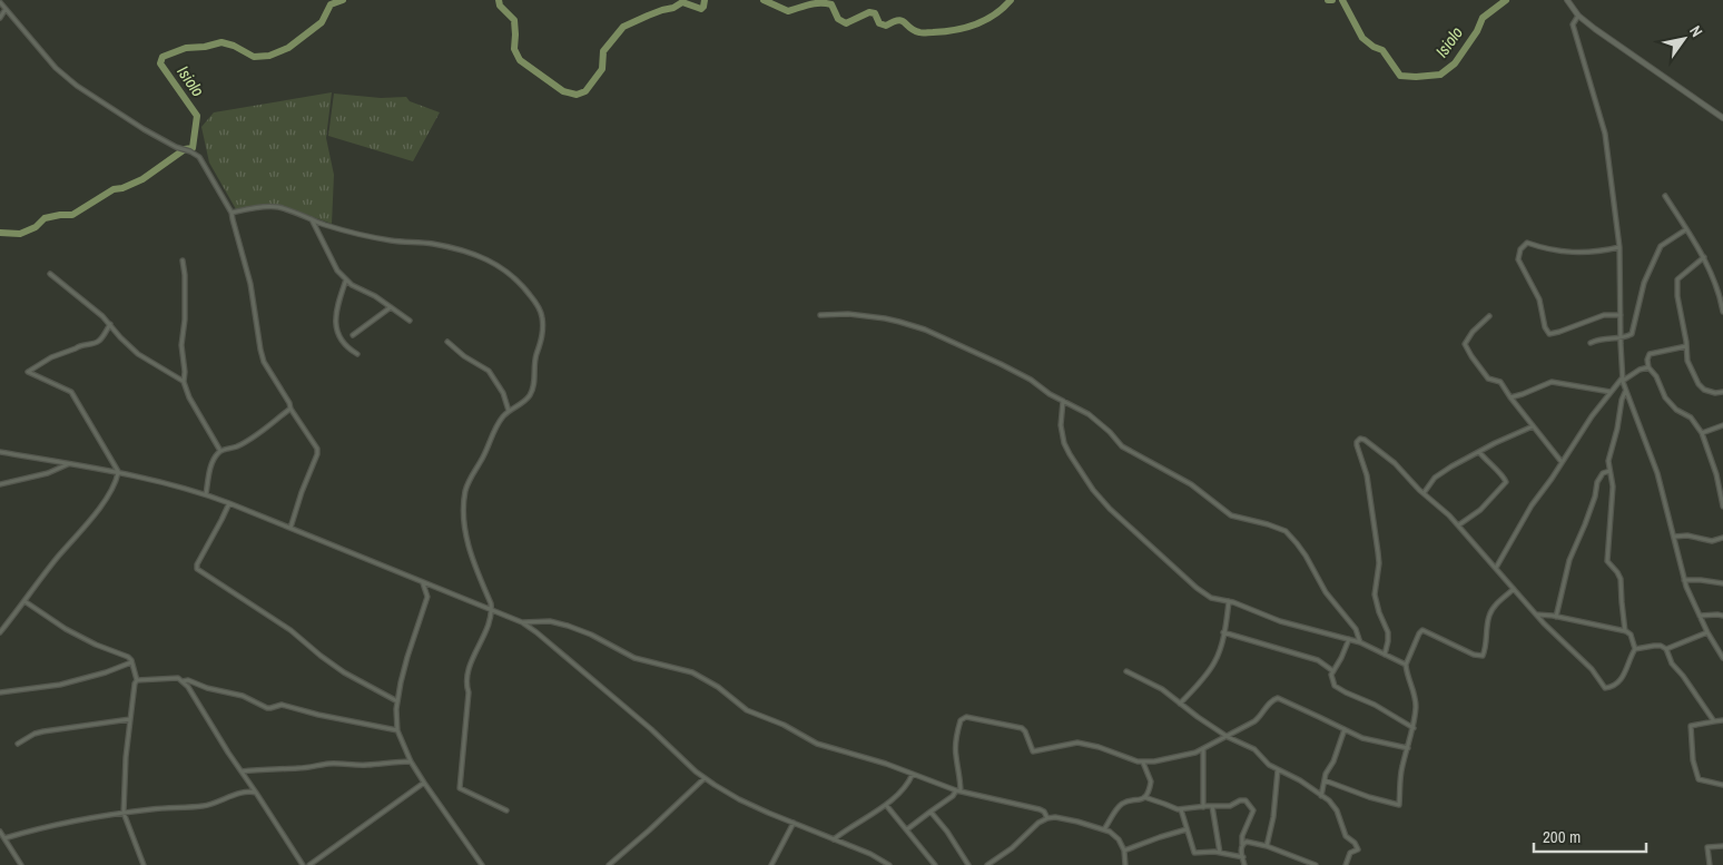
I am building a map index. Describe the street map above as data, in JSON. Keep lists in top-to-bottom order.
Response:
{
  "water": ["Isiolo"],
  "scale_bar": "200 m",
  "north": "top right"
}
